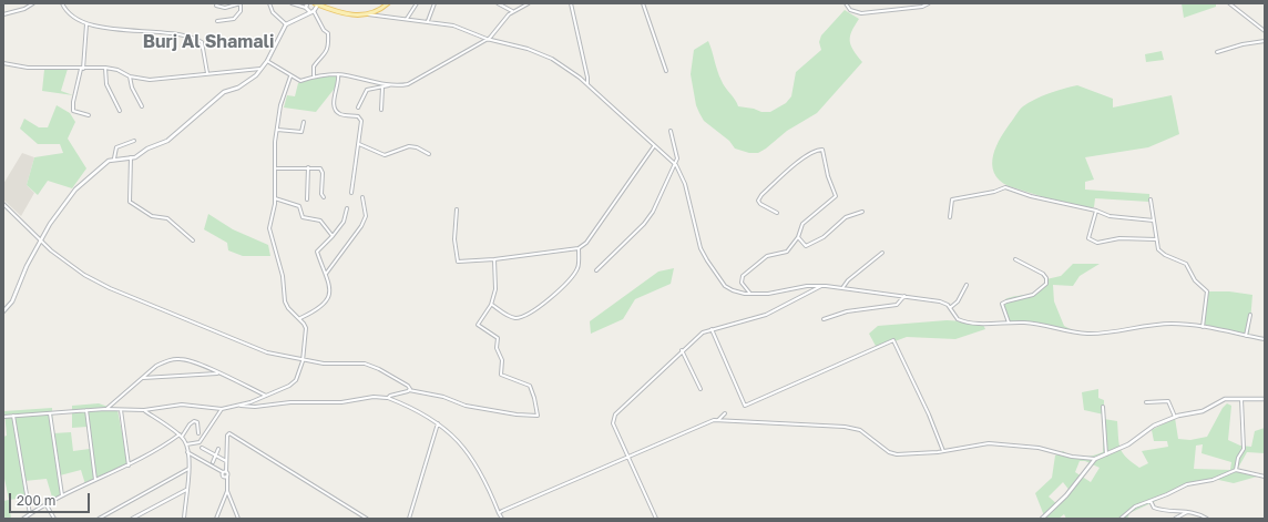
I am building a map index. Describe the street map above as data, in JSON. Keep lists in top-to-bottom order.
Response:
{
  "districts": ["Burj Al Shamali"],
  "scale_bar": "200 m"
}
